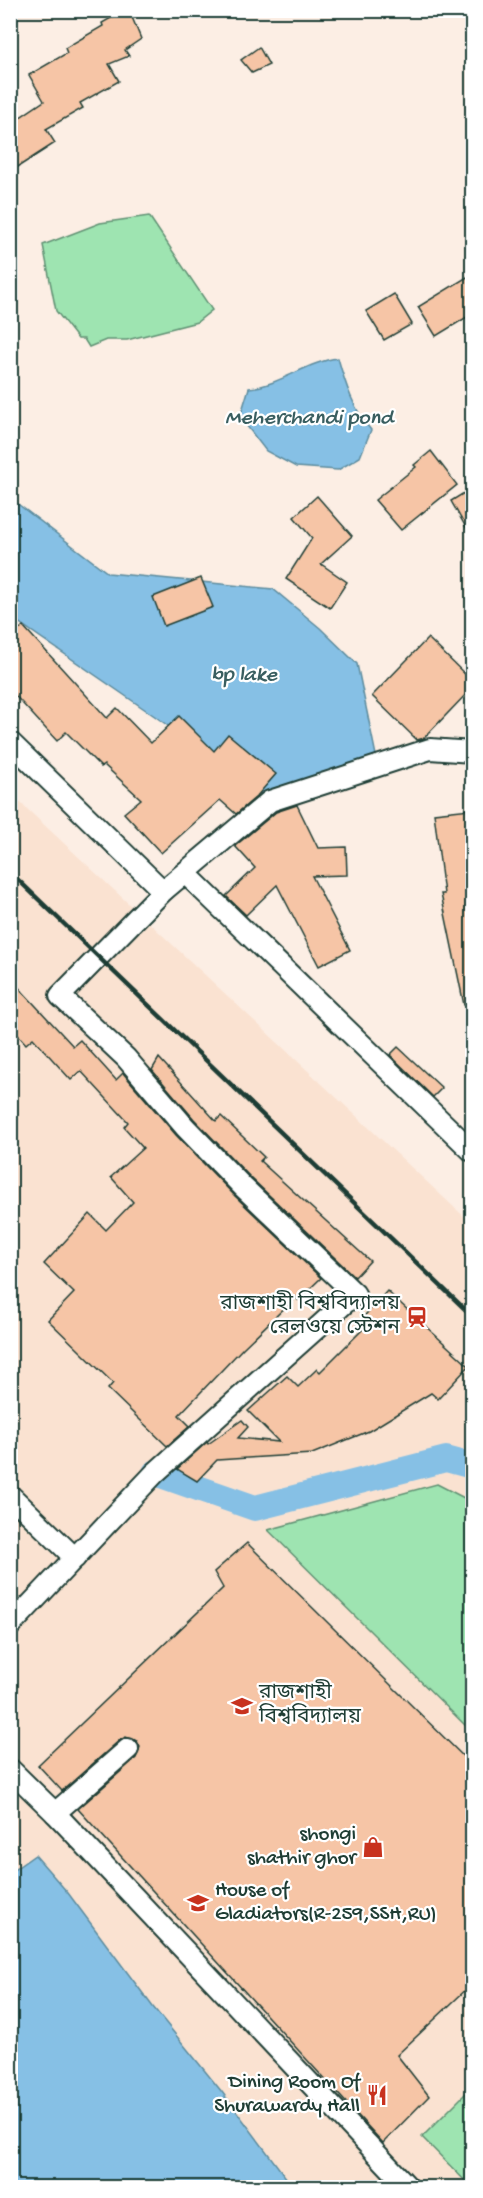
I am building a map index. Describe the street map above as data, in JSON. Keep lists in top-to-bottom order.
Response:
{
  "water": ["Meherchandi pond", "bp lake"],
  "places": {
    "station": ["রাজশাহী বিশ্ববিদ্যালয় রেলওয়ে স্টেশন"],
    "school or university": ["রাজশাহী বিশ্ববিদ্যালয়", "House of Gladiators(R-259,SSH,RU)"],
    "shop": ["shongi shathir ghor"],
    "restaurant": ["Dining Room Of Shurawardy Hall"]
  }
}
